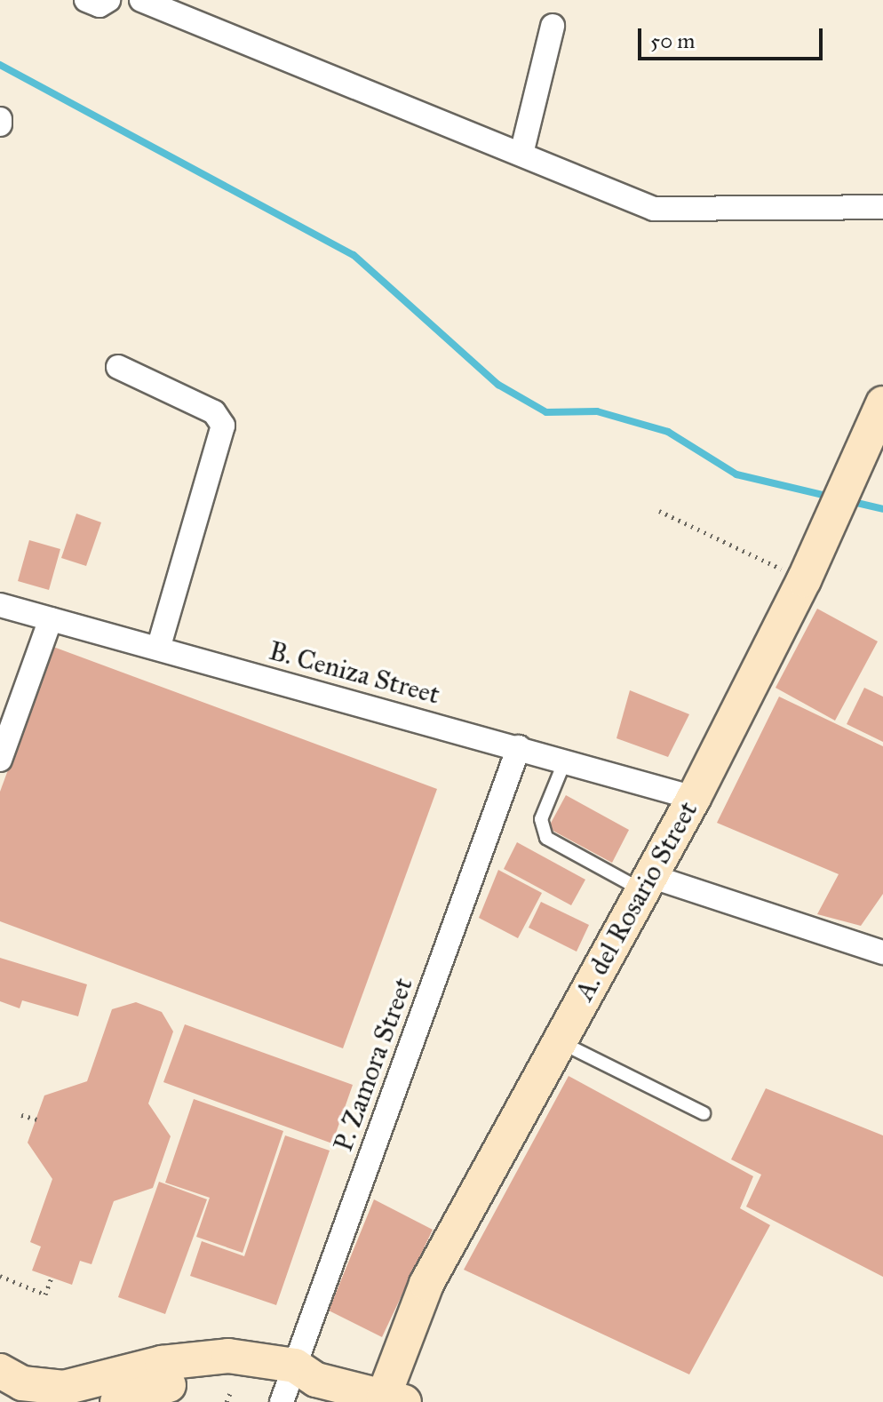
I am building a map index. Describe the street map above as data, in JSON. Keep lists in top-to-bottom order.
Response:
{
  "streets": {
    "street": ["B. Ceniza Street", "A. del Rosario Street", "P. Zamora Street"]
  },
  "crossings": [
    ["B. Ceniza Street", "A. del Rosario Street"],
    ["B. Ceniza Street", "P. Zamora Street"]
  ],
  "scale_bar": "50 m"
}
